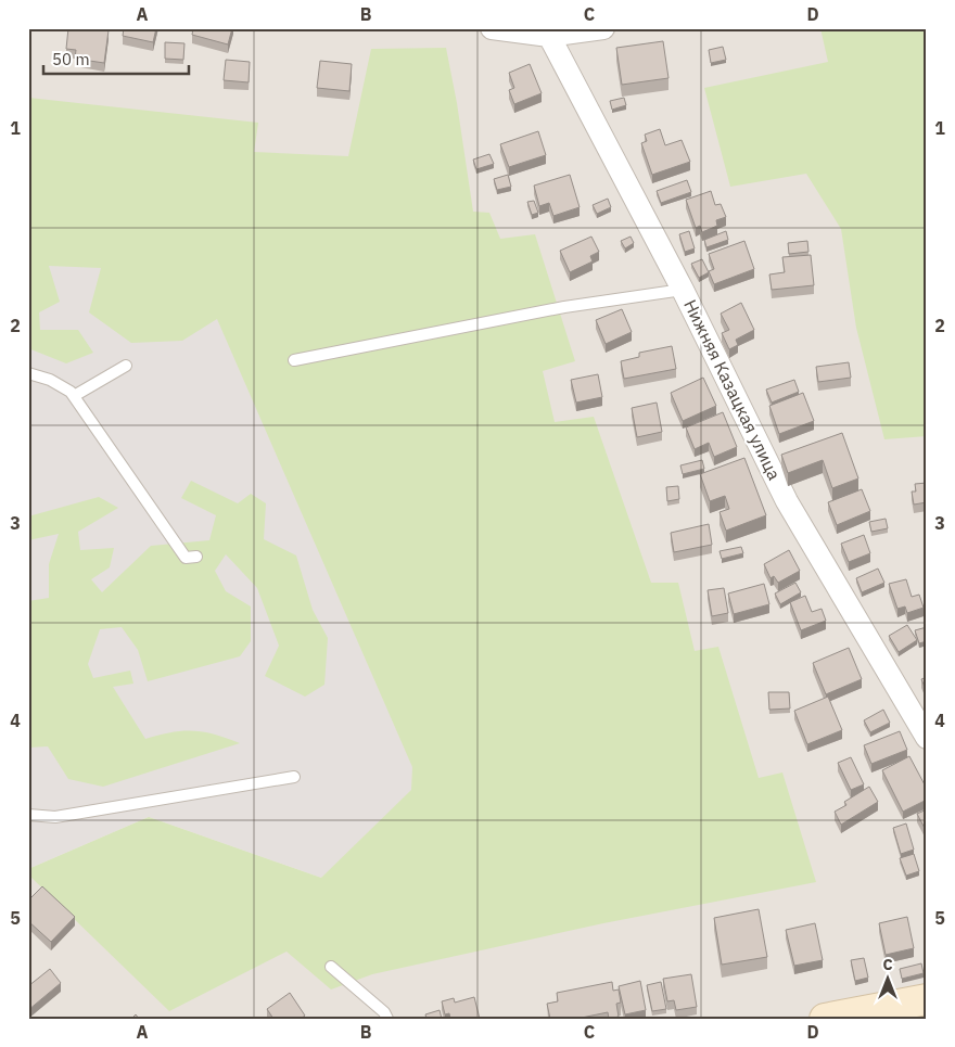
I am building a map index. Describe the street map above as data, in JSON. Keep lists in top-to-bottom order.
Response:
{
  "streets": {
    "street": ["Нижняя Казацкая улица"]
  },
  "scale_bar": "50 m",
  "north": "top",
  "grid": {
    "columns": [
      "A",
      "B",
      "C",
      "D"
    ],
    "rows": [
      "1",
      "2",
      "3",
      "4",
      "5"
    ]
  }
}
